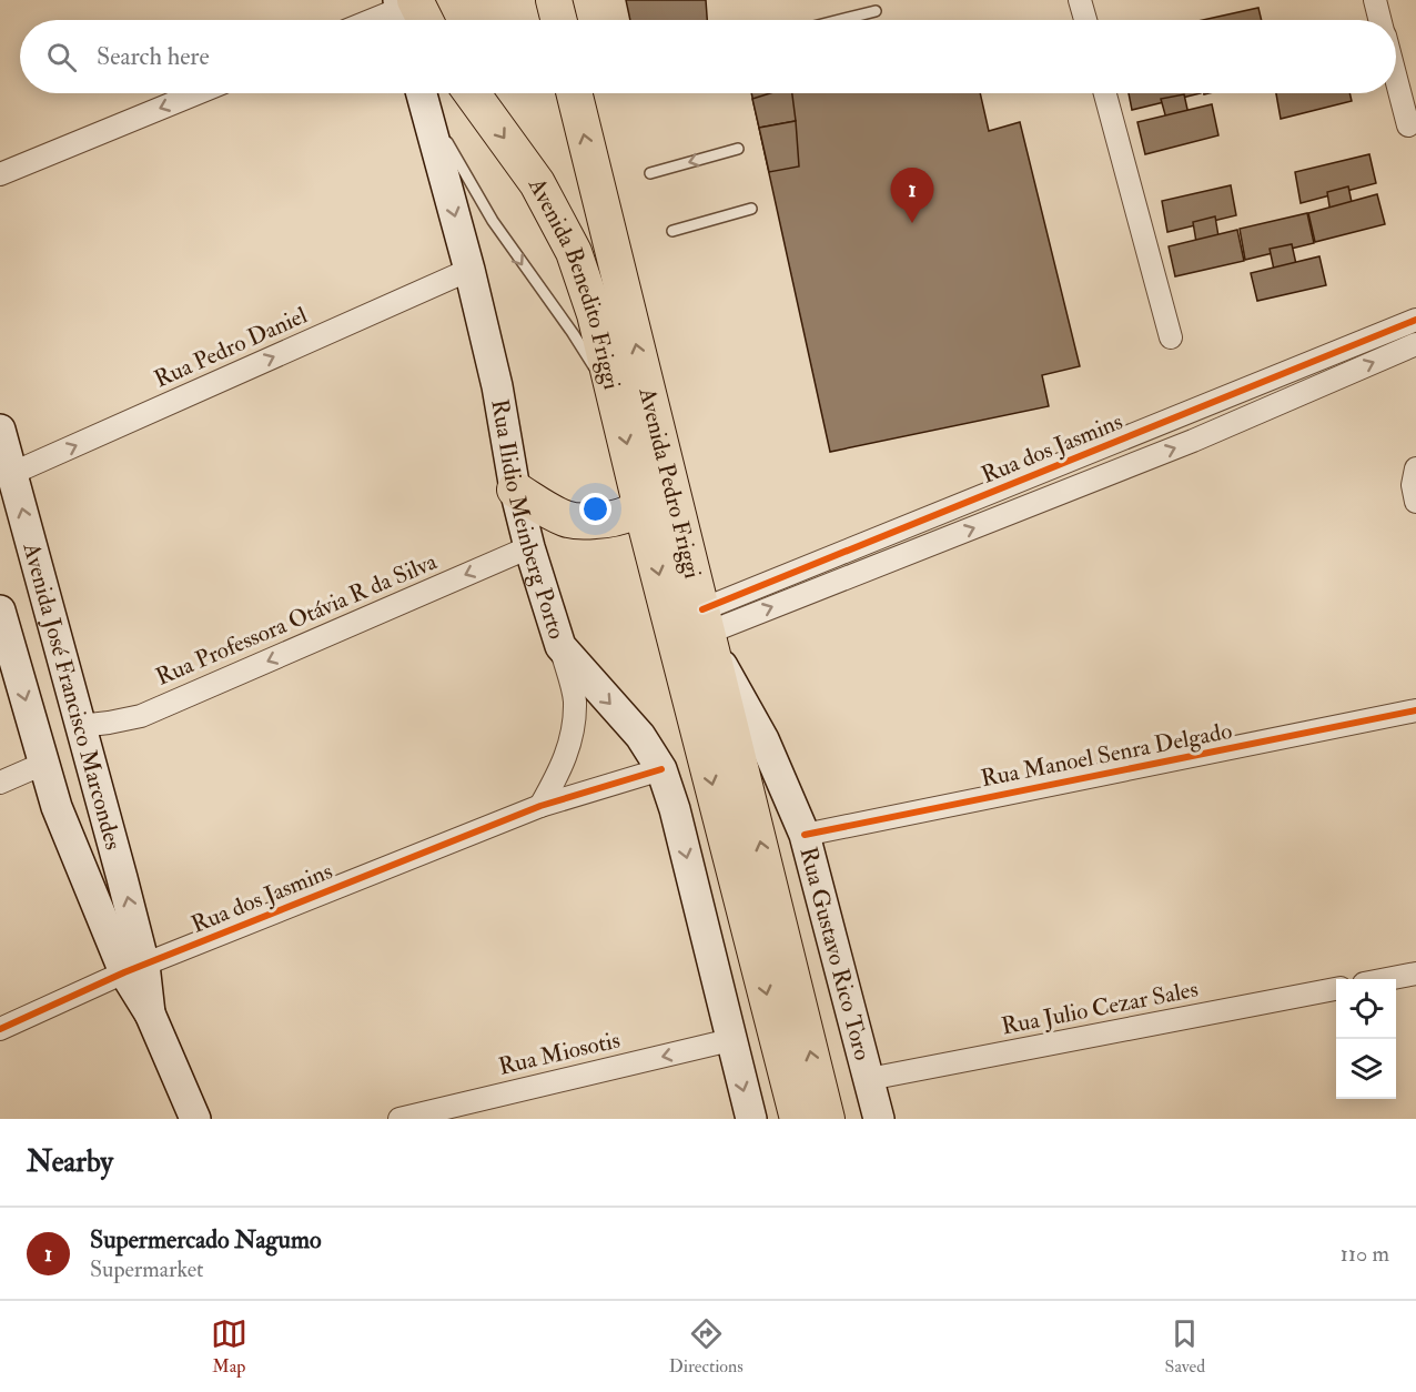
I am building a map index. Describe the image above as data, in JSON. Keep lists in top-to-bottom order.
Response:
{
  "streets": {
    "main road": [
      "Avenida Benedito Friggi",
      "Avenida Pedro Friggi",
      "Rua Ilidio Meinberg Porto",
      "Avenida José Francisco Marcondes",
      "Rua Gustavo Rico Toro"
    ],
    "street": [
      "Rua Pedro Daniel",
      "Rua dos Jasmins",
      "Rua Professora Otávia R da Silva",
      "Rua Manoel Senra Delgado",
      "Rua Julio Cezar Sales",
      "Rua Miosotis"
    ]
  },
  "crossings": [
    ["Avenida Benedito Friggi", "Avenida Pedro Friggi"],
    ["Rua Pedro Daniel", "Rua Ilidio Meinberg Porto"],
    ["Rua Pedro Daniel", "Avenida José Francisco Marcondes"],
    ["Rua dos Jasmins", "Avenida Pedro Friggi"],
    ["Rua dos Jasmins", "Rua Ilidio Meinberg Porto"],
    ["Rua dos Jasmins", "Avenida José Francisco Marcondes"],
    ["Rua dos Jasmins", "Rua Gustavo Rico Toro"],
    ["Avenida Pedro Friggi", "Rua Gustavo Rico Toro"],
    ["Rua Ilidio Meinberg Porto", "Rua Professora Otávia R da Silva"],
    ["Rua Ilidio Meinberg Porto", "Rua Miosotis"],
    ["Rua Professora Otávia R da Silva", "Avenida José Francisco Marcondes"],
    ["Rua Manoel Senra Delgado", "Rua Gustavo Rico Toro"],
    ["Rua Gustavo Rico Toro", "Rua Julio Cezar Sales"]
  ],
  "one_way": [
    "Avenida Benedito Friggi",
    "Rua Pedro Daniel",
    "Rua Ilidio Meinberg Porto",
    "Rua Professora Otávia R da Silva",
    "Rua Miosotis"
  ],
  "page": {
    "search": "Search here",
    "pins": "1",
    "heading": "Nearby",
    "list": [
      {
        "mark": "1",
        "name": "Supermercado Nagumo",
        "note": "Supermarket",
        "value": "110 m"
      }
    ],
    "nav": ["Map", "Directions", "Saved"]
  }
}
